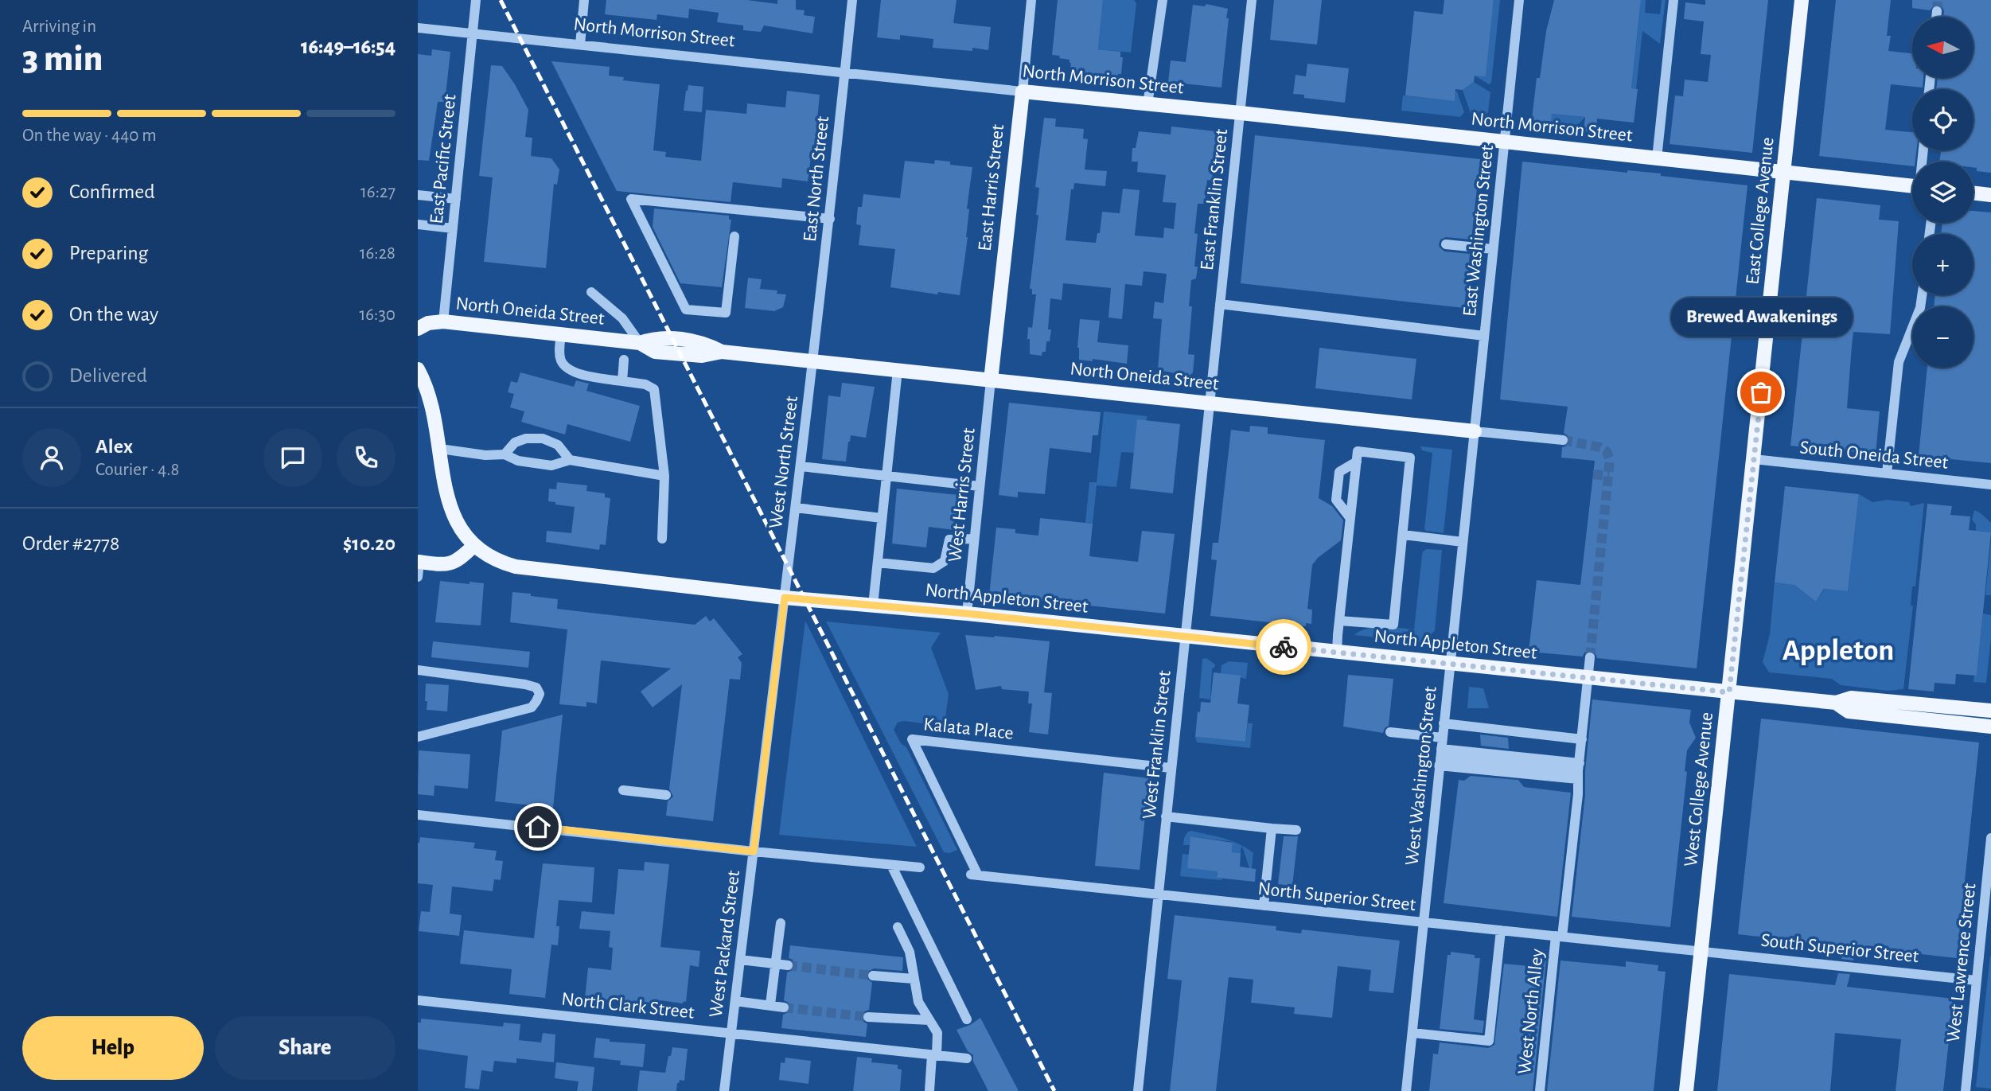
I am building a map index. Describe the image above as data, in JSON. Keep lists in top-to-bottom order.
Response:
{
  "streets": {
    "main road": [
      "North Morrison Street",
      "East Harris Street",
      "East College Avenue",
      "North Oneida Street",
      "North Appleton Street",
      "West College Avenue"
    ],
    "street": [
      "East Pacific Street",
      "East North Street",
      "East Franklin Street",
      "East Washington Street",
      "South Oneida Street",
      "West North Street",
      "West Harris Street",
      "Kalata Place",
      "West Franklin Street",
      "West Washington Street",
      "North Superior Street",
      "West Packard Street",
      "South Superior Street",
      "West Lawrence Street",
      "North Clark Street",
      "West North Alley"
    ]
  },
  "crossings": [
    ["North Morrison Street", "East Pacific Street"],
    ["North Morrison Street", "East North Street"],
    ["North Morrison Street", "East Harris Street"],
    ["North Morrison Street", "East Franklin Street"],
    ["North Morrison Street", "East College Avenue"],
    ["North Morrison Street", "East Washington Street"],
    ["East Pacific Street", "North Oneida Street"],
    ["East North Street", "North Oneida Street"],
    ["East North Street", "West North Street"],
    ["East Harris Street", "North Oneida Street"],
    ["East Harris Street", "West Harris Street"],
    ["East Franklin Street", "North Oneida Street"],
    ["East Franklin Street", "West Franklin Street"],
    ["East College Avenue", "South Oneida Street"],
    ["East College Avenue", "West College Avenue"],
    ["East Washington Street", "North Oneida Street"],
    ["East Washington Street", "West Washington Street"],
    ["North Oneida Street", "West North Street"],
    ["North Oneida Street", "West Harris Street"],
    ["North Oneida Street", "West Franklin Street"],
    ["North Oneida Street", "West Washington Street"],
    ["South Oneida Street", "West College Avenue"],
    ["West North Street", "West Packard Street"],
    ["West Harris Street", "North Appleton Street"],
    ["North Appleton Street", "West Franklin Street"],
    ["North Appleton Street", "West Washington Street"],
    ["North Appleton Street", "West College Avenue"],
    ["North Appleton Street", "West Packard Street"],
    ["North Appleton Street", "West North Alley"],
    ["Kalata Place", "West Franklin Street"],
    ["Kalata Place", "North Superior Street"],
    ["West Franklin Street", "North Superior Street"],
    ["West Washington Street", "North Superior Street"],
    ["West College Avenue", "North Superior Street"],
    ["West College Avenue", "South Superior Street"],
    ["North Superior Street", "South Superior Street"],
    ["North Superior Street", "West North Alley"],
    ["West Packard Street", "North Clark Street"],
    ["South Superior Street", "West Lawrence Street"]
  ],
  "districts": ["Appleton"],
  "places": ["Brewed Awakenings"],
  "north": "left",
  "page": {
    "heading": ["3 min", "Arriving in", "16:49–16:54"],
    "panel": [
      "Alex",
      "Courier · 4.8",
      "Order #2778",
      "$10.20"
    ],
    "map_buttons": ["+", "−"],
    "bar": "On the way · 440 m",
    "list": [
      ["Confirmed", "16:27"],
      ["Preparing", "16:28"],
      ["On the way", "16:30"],
      "Delivered"
    ],
    "bubble": "Brewed Awakenings",
    "buttons": ["Help", "Share"]
  }
}
